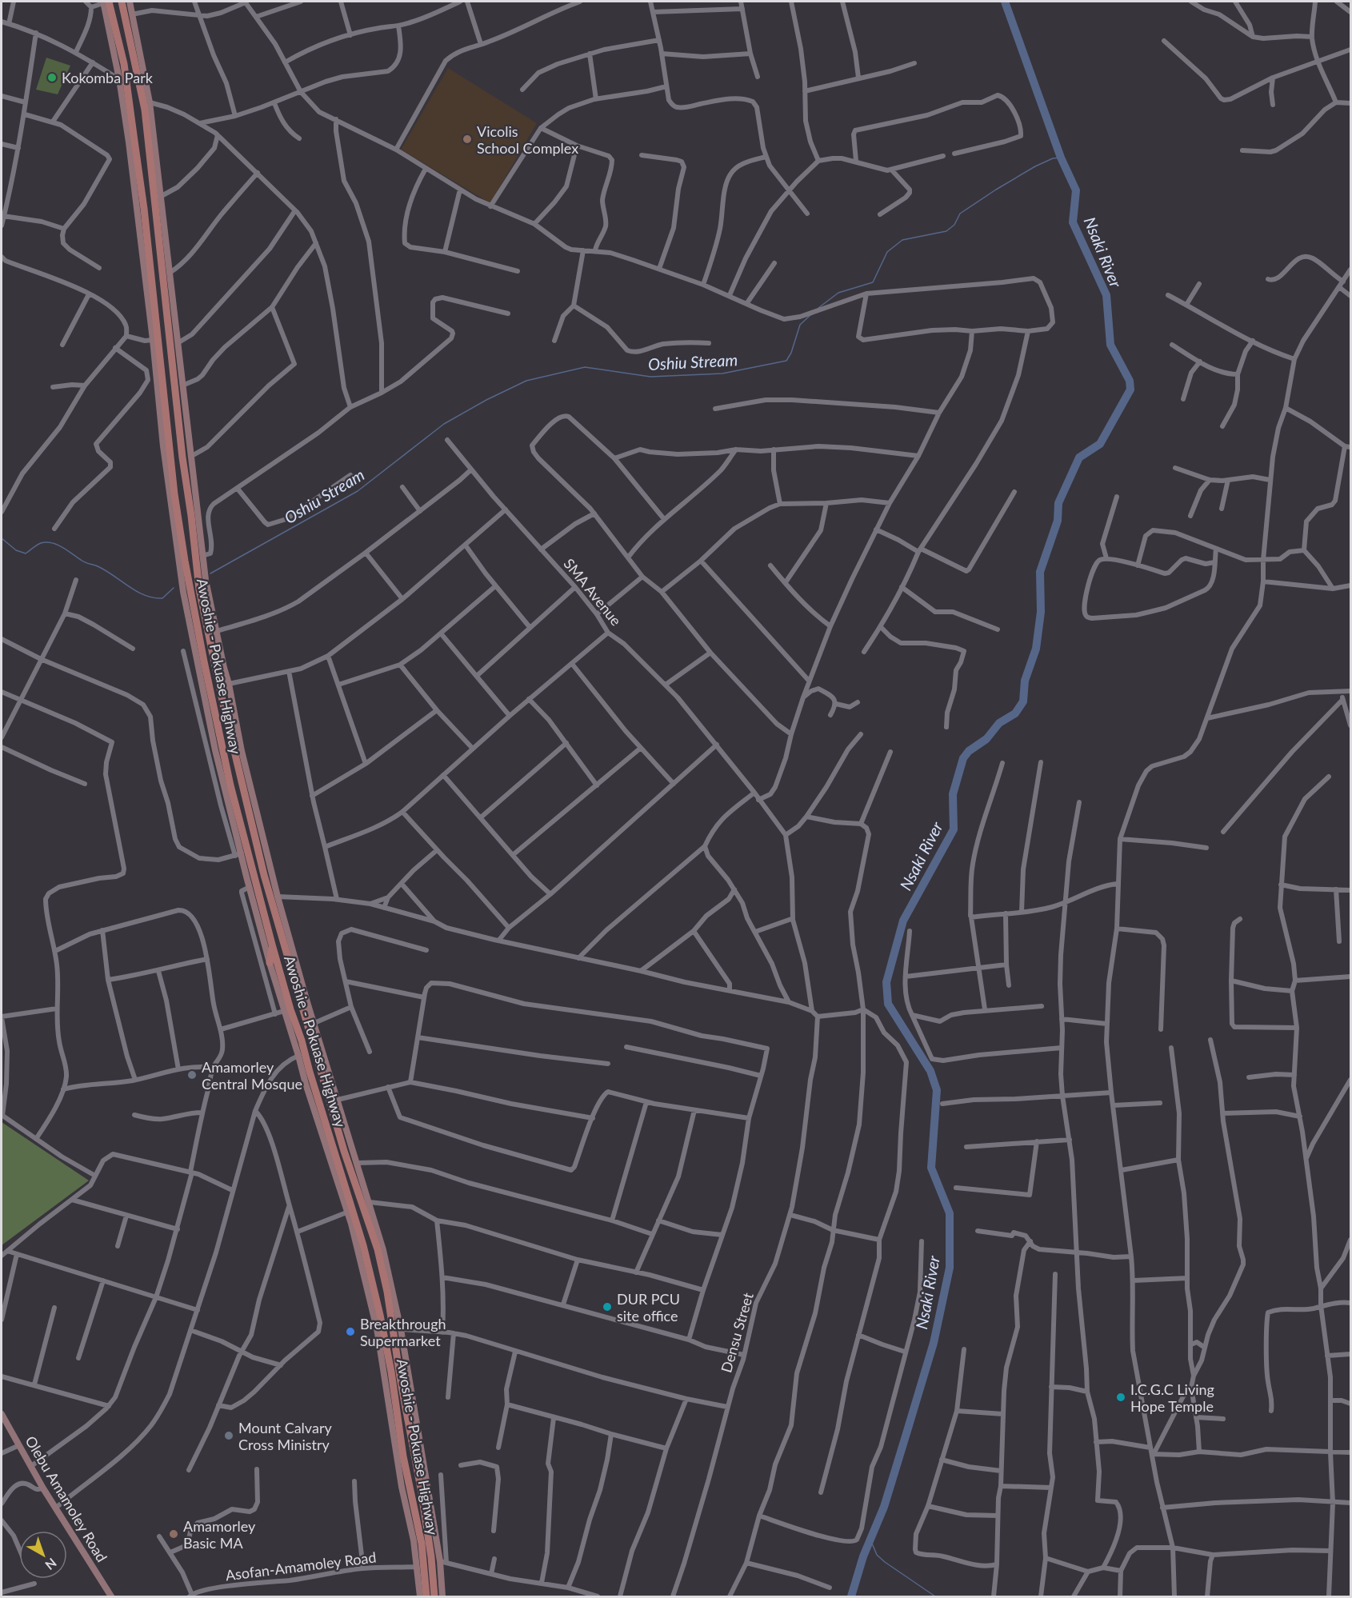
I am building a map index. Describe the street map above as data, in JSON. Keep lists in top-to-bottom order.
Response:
{
  "streets": {
    "main road": ["Awoshie - Pokuase Highway"],
    "street": [
      "SMA Avenue",
      "Densu Street",
      "Olebu Amamoley Road",
      "Asofan-Amamoley Road"
    ]
  },
  "water": ["Nsaki River", "Oshiu Stream"],
  "places": [
    "Kokomba Park",
    "Vicolis School Complex",
    "Amamorley Central Mosque",
    "DUR PCU site office",
    "Breakthrough Supermarket",
    "I.C.G.C Living Hope Temple",
    "Mount Calvary Cross Ministry",
    "Amamorley Basic MA"
  ],
  "north": "bottom right"
}
